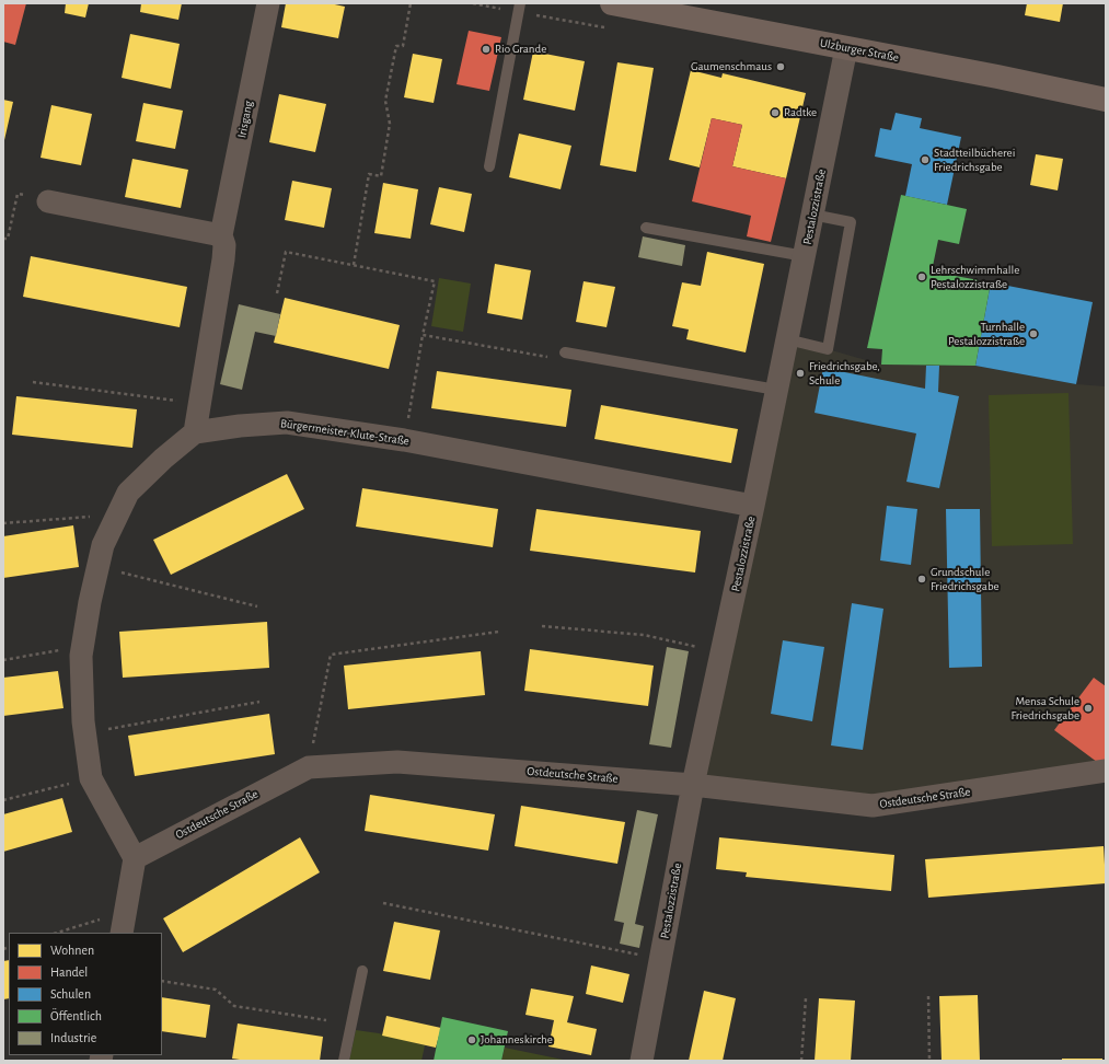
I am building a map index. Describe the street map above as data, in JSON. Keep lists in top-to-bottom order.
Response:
{
  "streets": {
    "main road": ["Ulzburger Straße"],
    "street": [
      "Irisgang",
      "Pestalozzistraße",
      "Bürgermeister-Klute-Straße",
      "Ostdeutsche Straße"
    ]
  },
  "crossings": [
    ["Ulzburger Straße", "Pestalozzistraße"],
    ["Irisgang", "Bürgermeister-Klute-Straße"],
    ["Pestalozzistraße", "Bürgermeister-Klute-Straße"],
    ["Pestalozzistraße", "Ostdeutsche Straße"]
  ],
  "places": [
    "Rio Grande",
    "Gaumenschmaus",
    "Radtke",
    "Stadtteilbücherei Friedrichsgabe",
    "Lehrschwimmhalle Pestalozzistraße",
    "Turnhalle Pestalozzistraße",
    "Friedrichsgabe, Schule",
    "Grundschule Friedrichsgabe",
    "Mensa Schule Friedrichsgabe",
    "Johanneskirche"
  ],
  "legend": [
    "Wohnen",
    "Handel",
    "Schulen",
    "Öffentlich",
    "Industrie"
  ]
}
